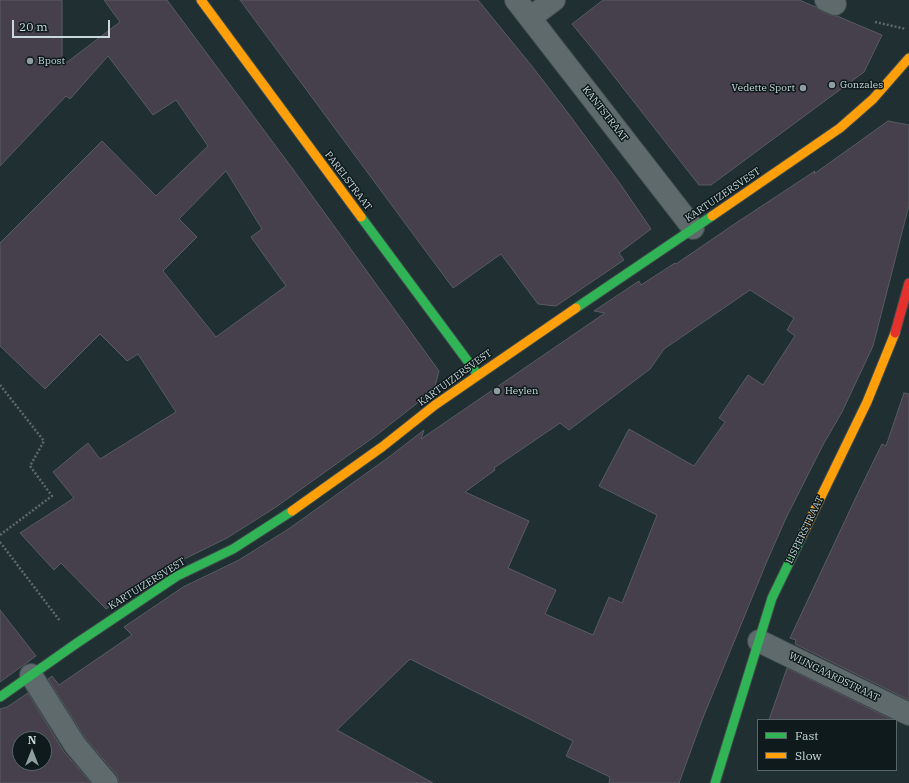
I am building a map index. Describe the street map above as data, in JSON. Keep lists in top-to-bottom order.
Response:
{
  "streets": {
    "street": [
      "KANTSTRAAT",
      "PARELSTRAAT",
      "KARTUIZERSVEST",
      "LISPERSTRAAT",
      "WIJNGAARDSTRAAT"
    ]
  },
  "crossings": [
    ["KANTSTRAAT", "KARTUIZERSVEST"],
    ["PARELSTRAAT", "KARTUIZERSVEST"],
    ["LISPERSTRAAT", "WIJNGAARDSTRAAT"]
  ],
  "places": [
    "Bpost",
    "Gonzales",
    "Vedette Sport",
    "Heylen"
  ],
  "legend": ["Fast", "Slow"],
  "scale_bar": "20 m",
  "north": "top"
}
